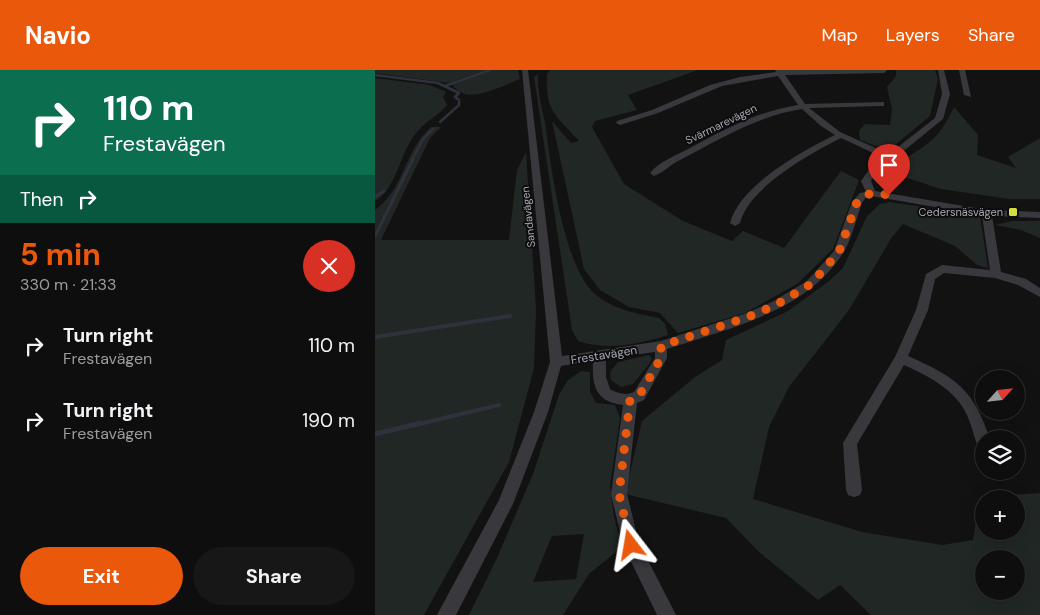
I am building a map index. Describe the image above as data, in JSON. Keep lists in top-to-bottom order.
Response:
{
  "streets": {
    "street": ["Svärmarevägen", "Sandavägen", "Frestavägen"]
  },
  "crossings": [
    ["Sandavägen", "Frestavägen"]
  ],
  "places": {
    "transit": ["Cedersnäsvägen"]
  },
  "north": "top right",
  "page": {
    "header": "Navio",
    "nav": ["Map", "Layers", "Share"],
    "turn": ["110 m", "Frestavägen"],
    "then": "Then",
    "heading": ["5 min", "330 m · 21:33"],
    "list": [
      {
        "name": "Turn right",
        "note": "Frestavägen",
        "value": "110 m"
      },
      {
        "name": "Turn right",
        "note": "Frestavägen",
        "value": "190 m"
      }
    ],
    "map_buttons": ["+", "−"],
    "buttons": ["Exit", "Share"]
  }
}
